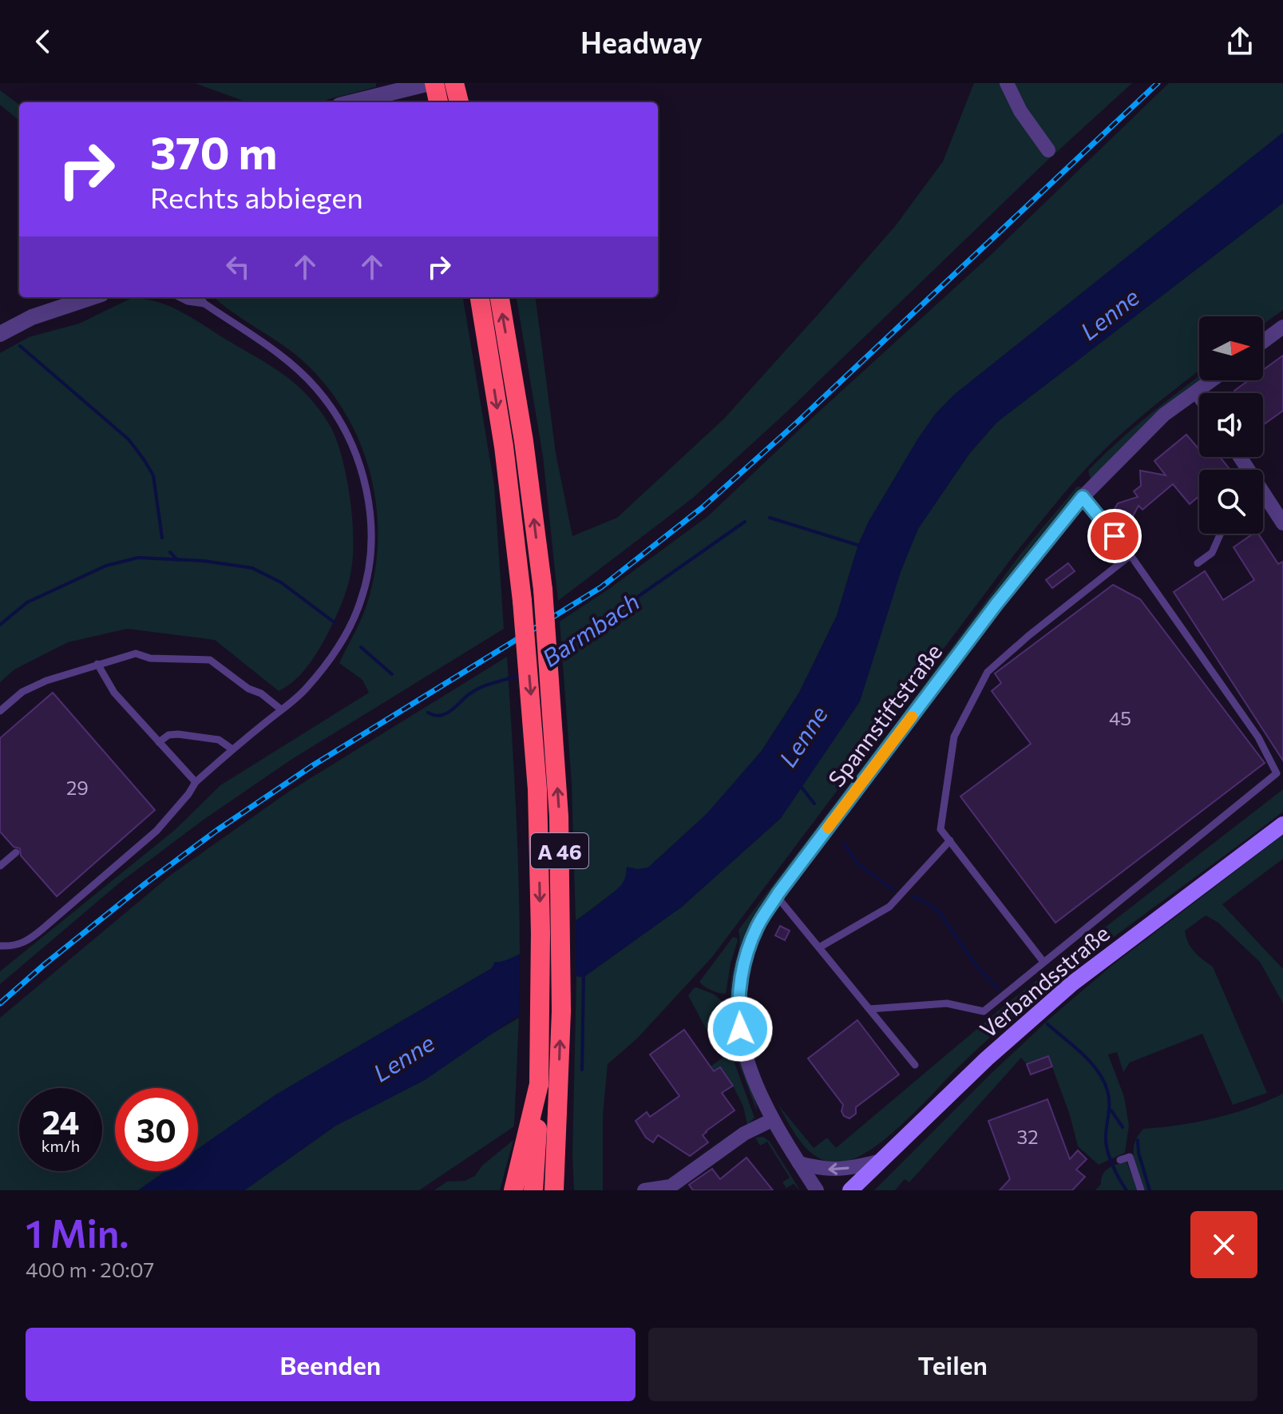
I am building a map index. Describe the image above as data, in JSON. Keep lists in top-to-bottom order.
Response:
{
  "streets": {
    "highway": ["A 46"],
    "main road": ["Verbandsstraße"],
    "street": ["Spannstiftstraße"]
  },
  "water": ["Lenne", "Barmbach"],
  "house_numbers": ["45", "29", "32"],
  "north": "right",
  "page": {
    "header": "Headway",
    "turn": ["370 m", "Rechts abbiegen"],
    "speed": "24 km/h",
    "limit": "30",
    "heading": ["1 Min.", "400 m · 20:07"],
    "buttons": ["Beenden", "Teilen"]
  }
}
